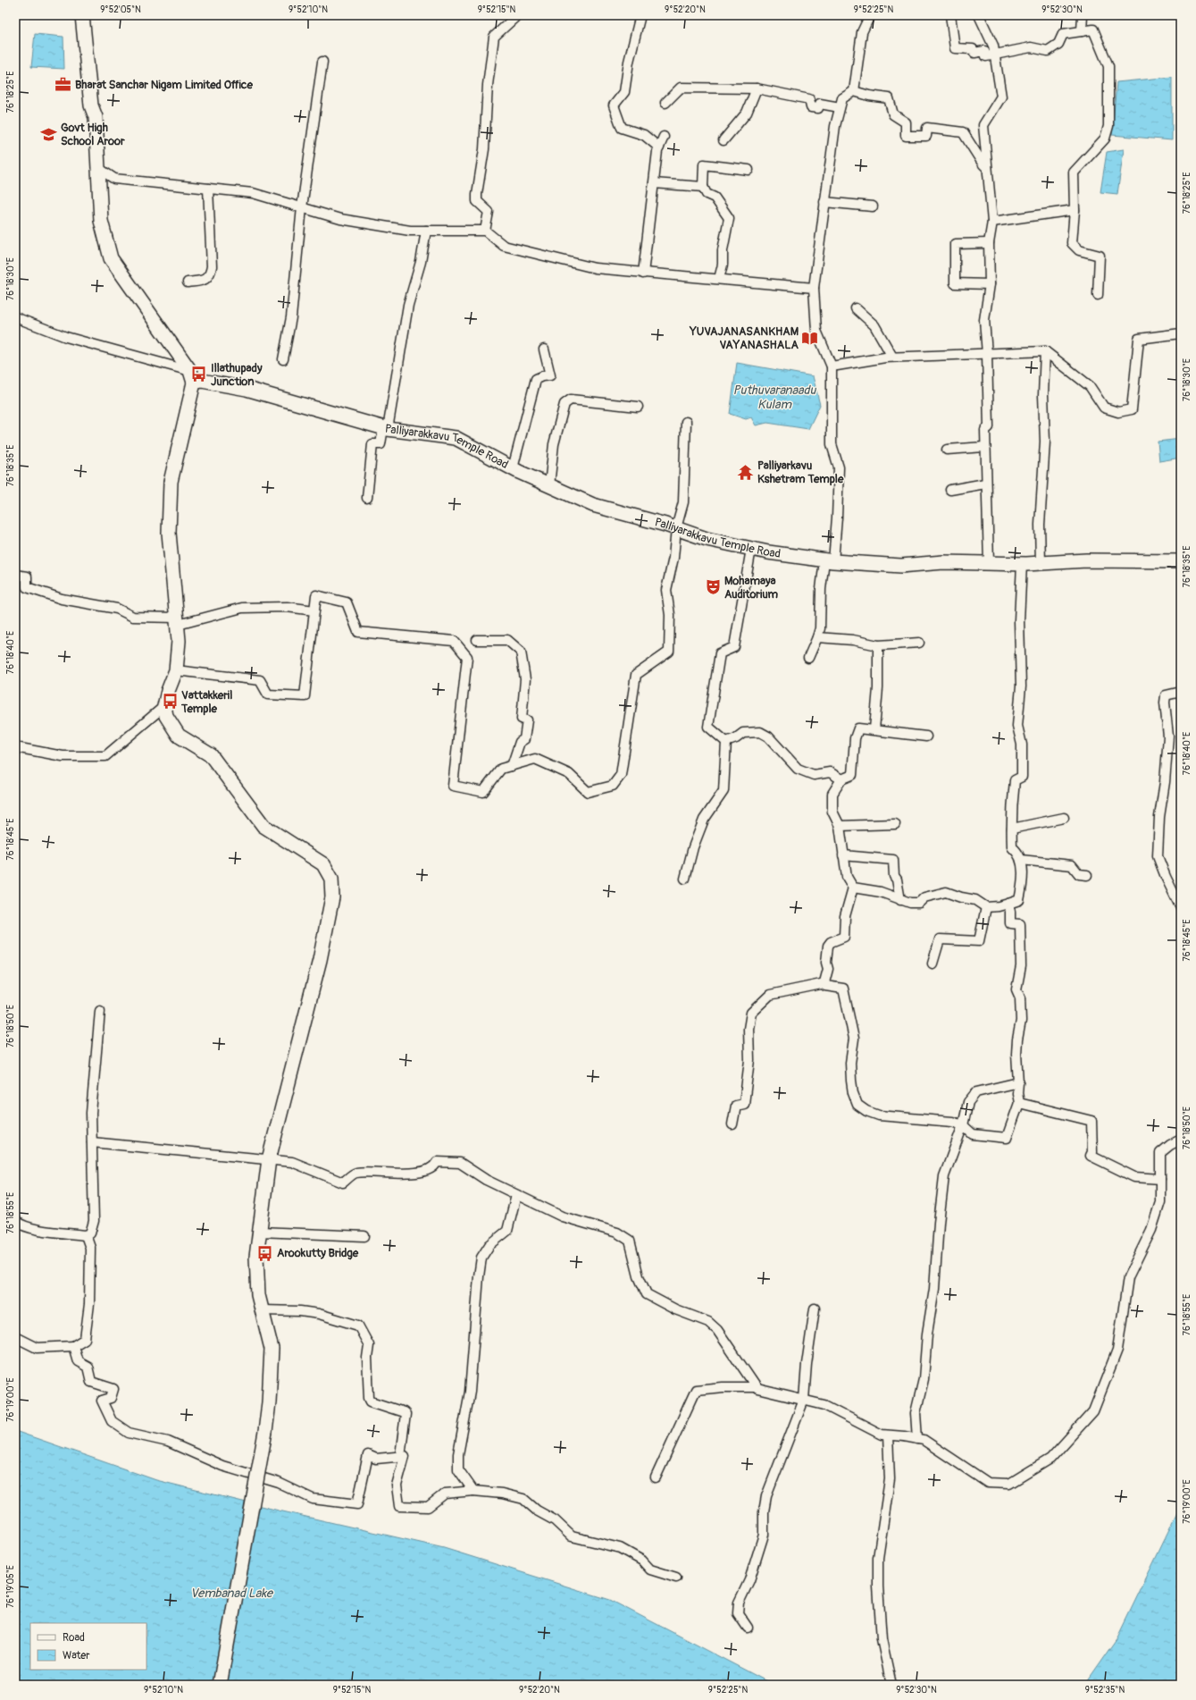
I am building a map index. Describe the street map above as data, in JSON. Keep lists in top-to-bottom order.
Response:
{
  "streets": {
    "main road": ["Palliyarakkavu Temple Road"]
  },
  "water": ["Puthuvaranaadu Kulam", "Vembanad Lake"],
  "places": {
    "office": ["Bharat Sanchar Nigam Limited Office"],
    "school or university": ["Govt High School Aroor"],
    "library": ["YUVAJANASANKHAM VAYANASHALA"],
    "bus stop": ["Illathupady Junction", "Vattakkeril Temple", "Arookutty Bridge"],
    "temple": ["Palliyarkavu Kshetram Temple"],
    "theatre": ["Mohamaya Auditorium"]
  },
  "legend": ["Road", "Water"],
  "coordinates": [
    "9°52'05\"N",
    "9°52'10\"N",
    "9°52'15\"N",
    "9°52'20\"N",
    "9°52'25\"N",
    "9°52'30\"N",
    "76°18'25\"E",
    "76°18'30\"E",
    "76°18'35\"E",
    "76°18'40\"E",
    "76°18'45\"E",
    "76°18'50\"E",
    "76°18'55\"E",
    "76°19'00\"E",
    "76°19'05\"E",
    "9°52'35\"N"
  ]
}
